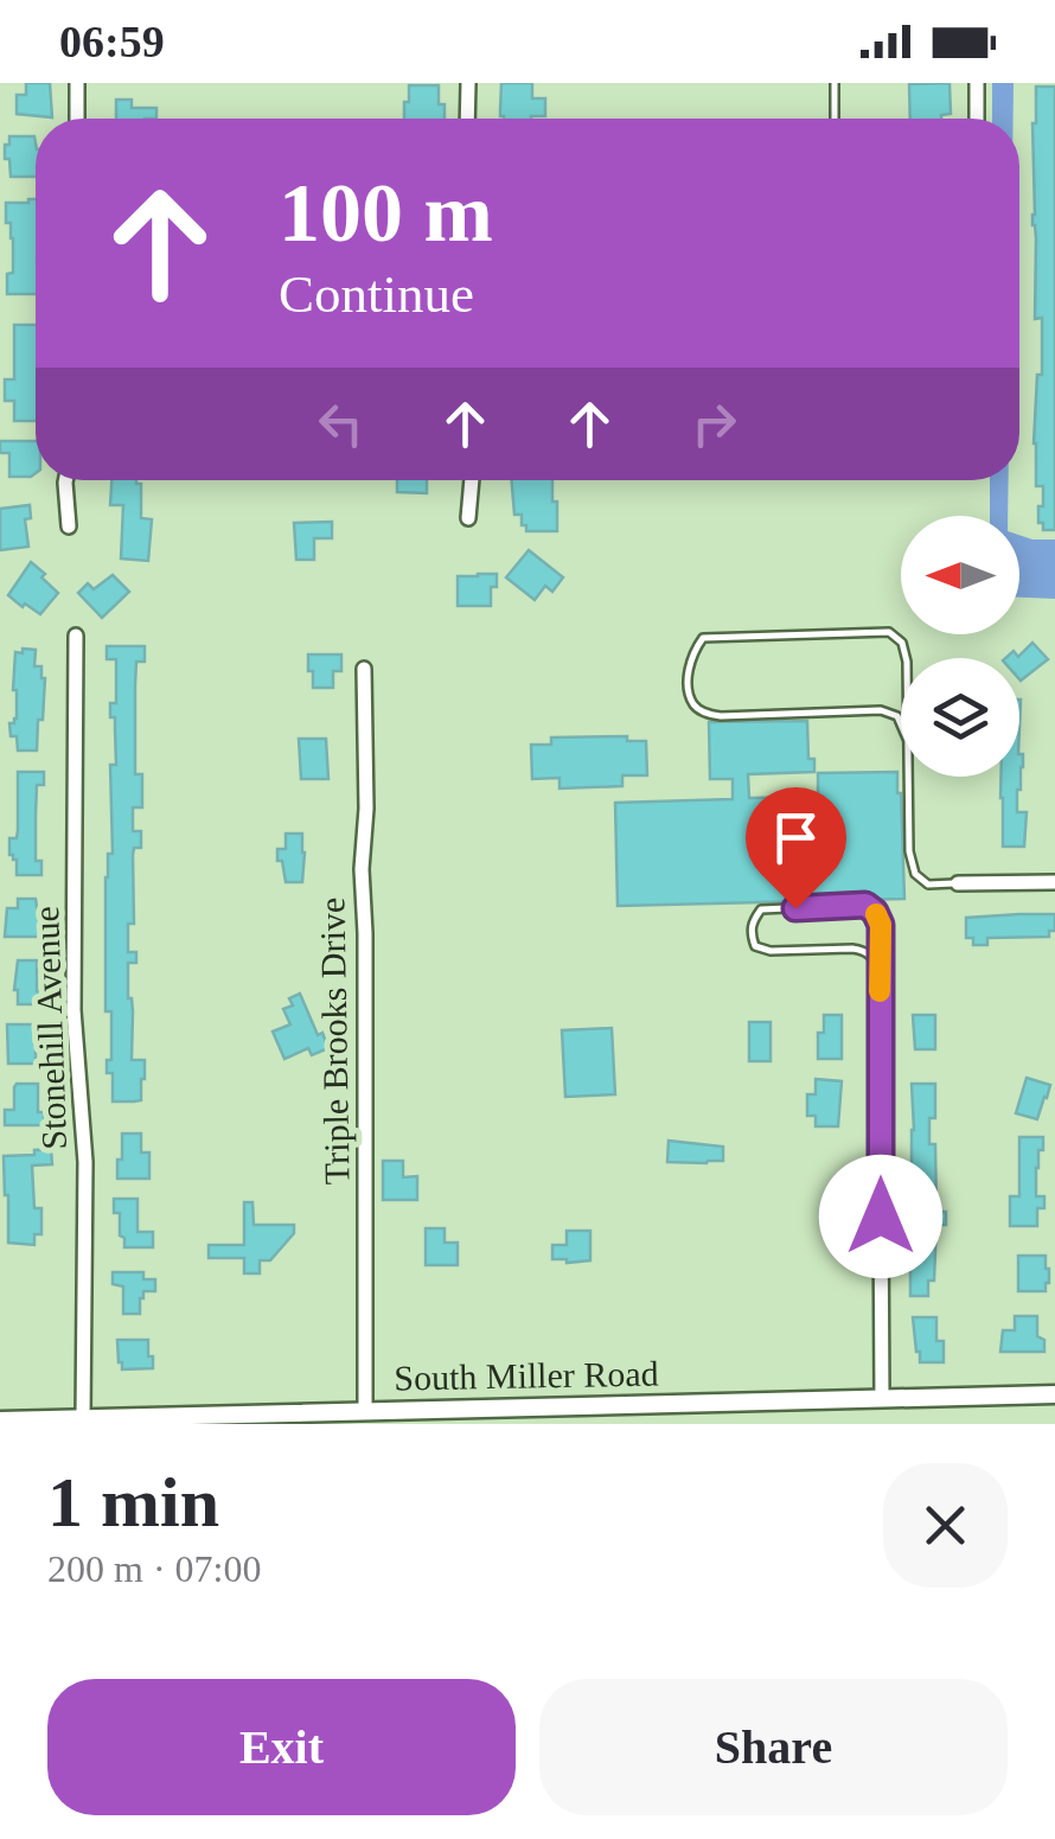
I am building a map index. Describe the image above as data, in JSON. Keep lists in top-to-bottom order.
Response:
{
  "streets": {
    "street": ["Stonehill Avenue", "Triple Brooks Drive", "South Miller Road"]
  },
  "crossings": [
    ["Stonehill Avenue", "South Miller Road"],
    ["Triple Brooks Drive", "South Miller Road"]
  ],
  "north": "left",
  "page": {
    "status": "06:59",
    "turn": ["100 m", "Continue"],
    "heading": ["1 min", "200 m · 07:00"],
    "buttons": ["Exit", "Share"]
  }
}
